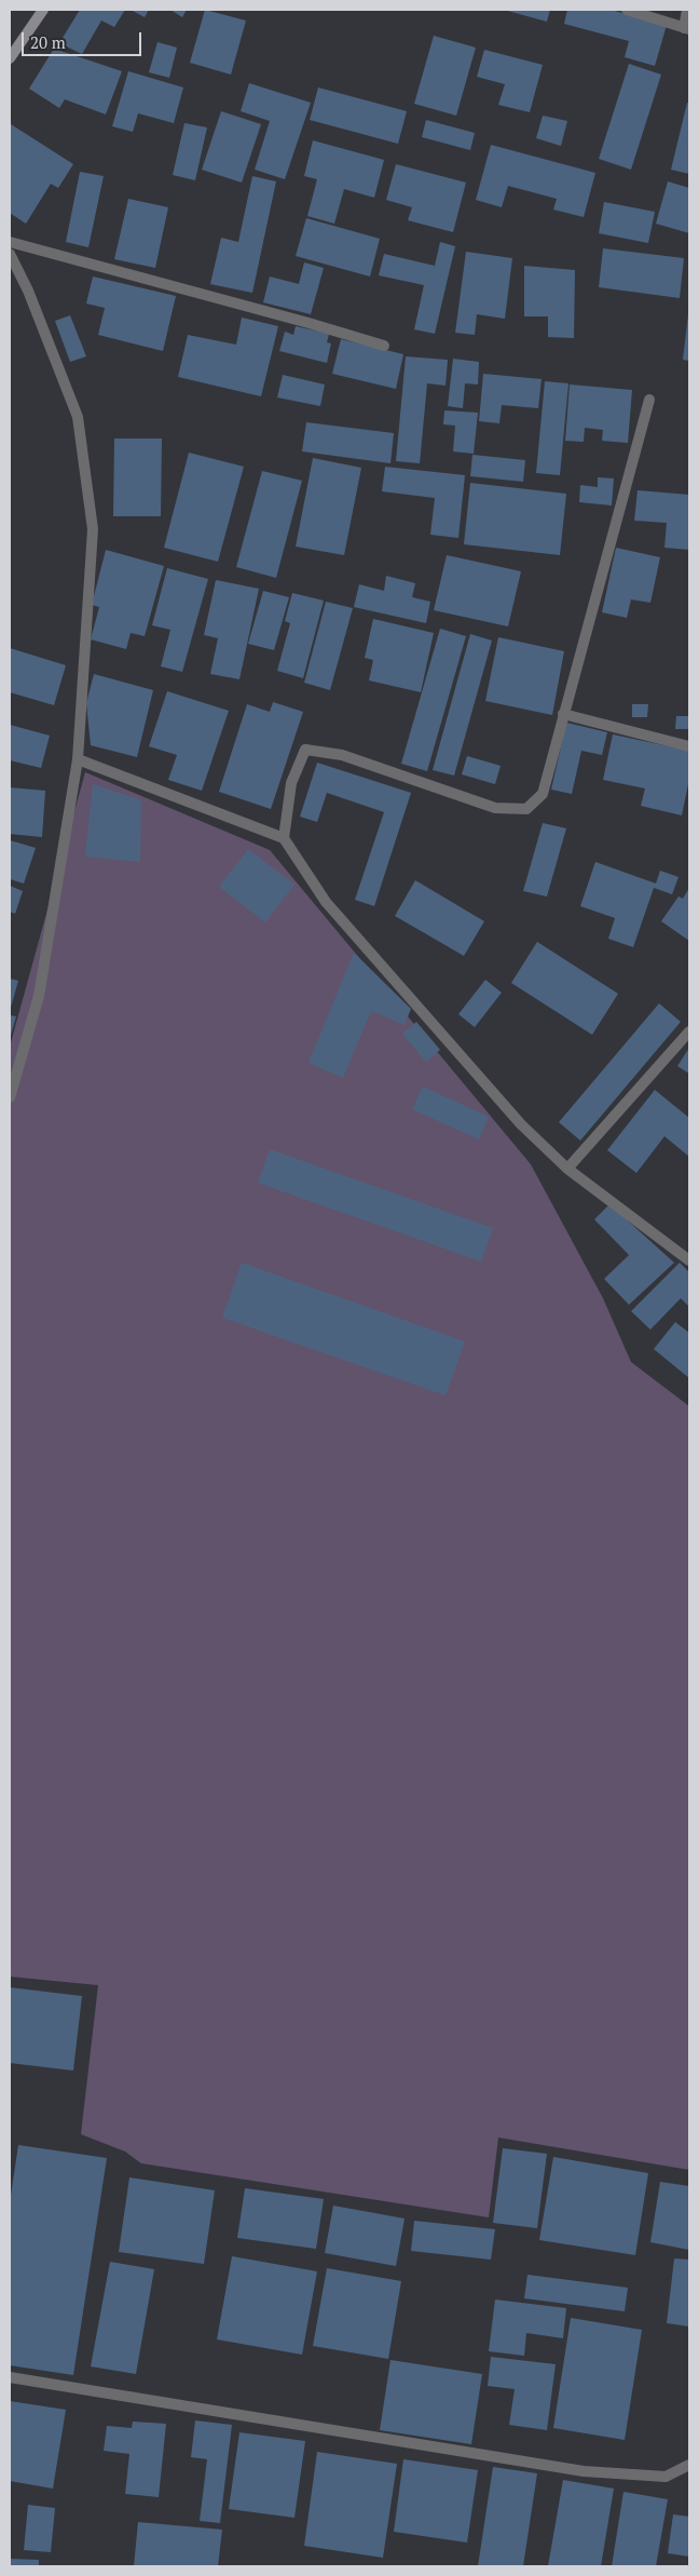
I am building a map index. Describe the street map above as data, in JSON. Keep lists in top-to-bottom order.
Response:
{
  "scale_bar": "20 m"
}
